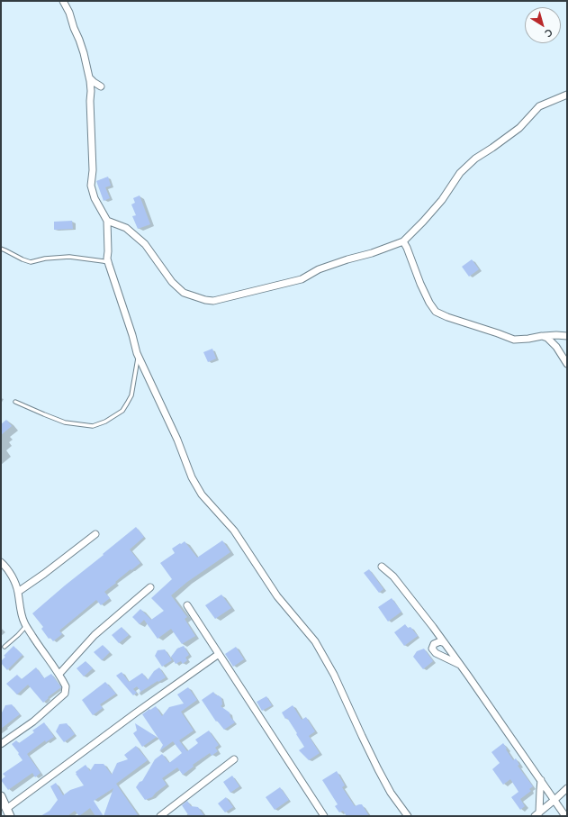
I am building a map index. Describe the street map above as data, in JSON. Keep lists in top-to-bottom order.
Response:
{
  "north": "bottom right"
}
